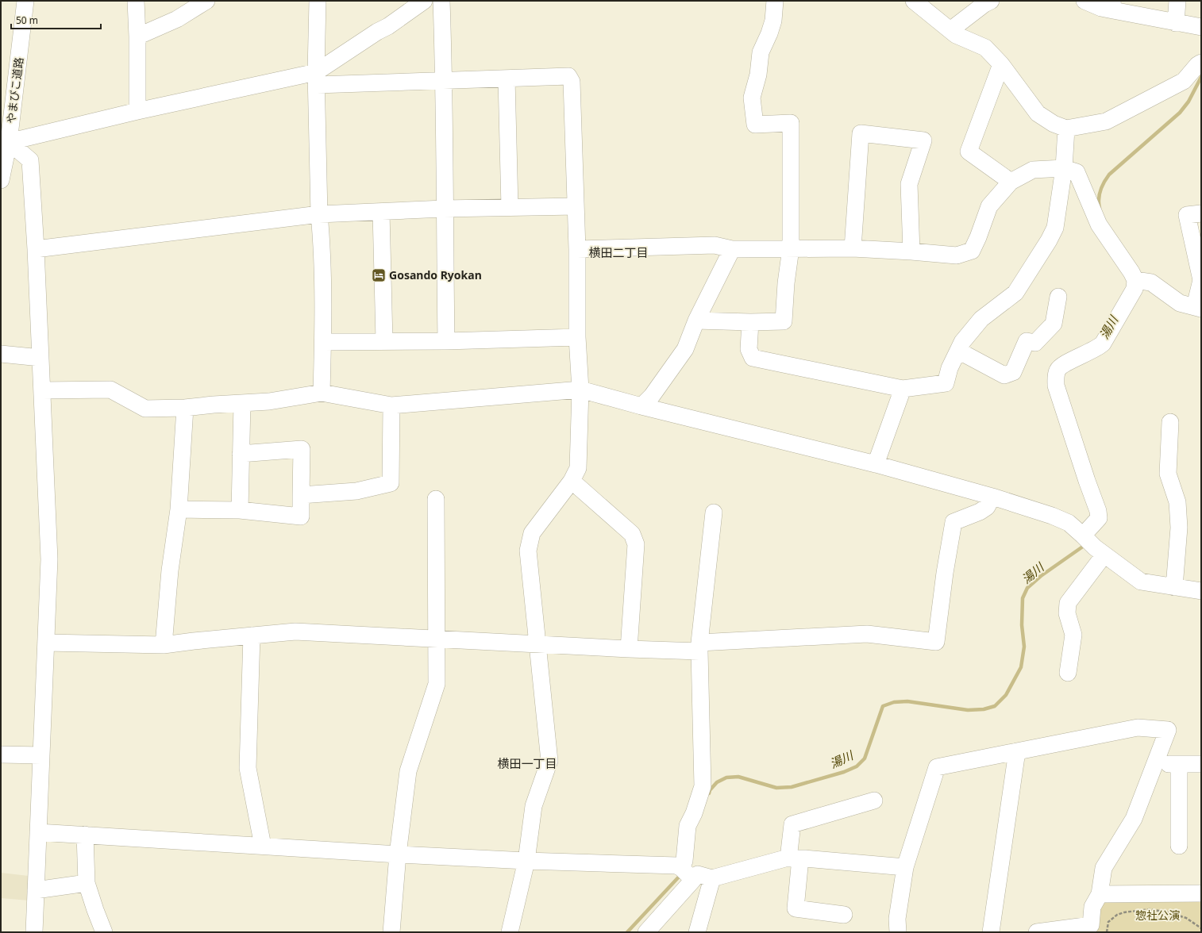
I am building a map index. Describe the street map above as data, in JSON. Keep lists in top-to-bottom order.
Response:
{
  "streets": {
    "street": ["やまびこ道路"]
  },
  "districts": ["横田二丁目", "横田一丁目"],
  "water": ["湯川"],
  "parks": ["惣社公演"],
  "places": {
    "hotel": ["Gosando Ryokan"]
  },
  "scale_bar": "50 m"
}
